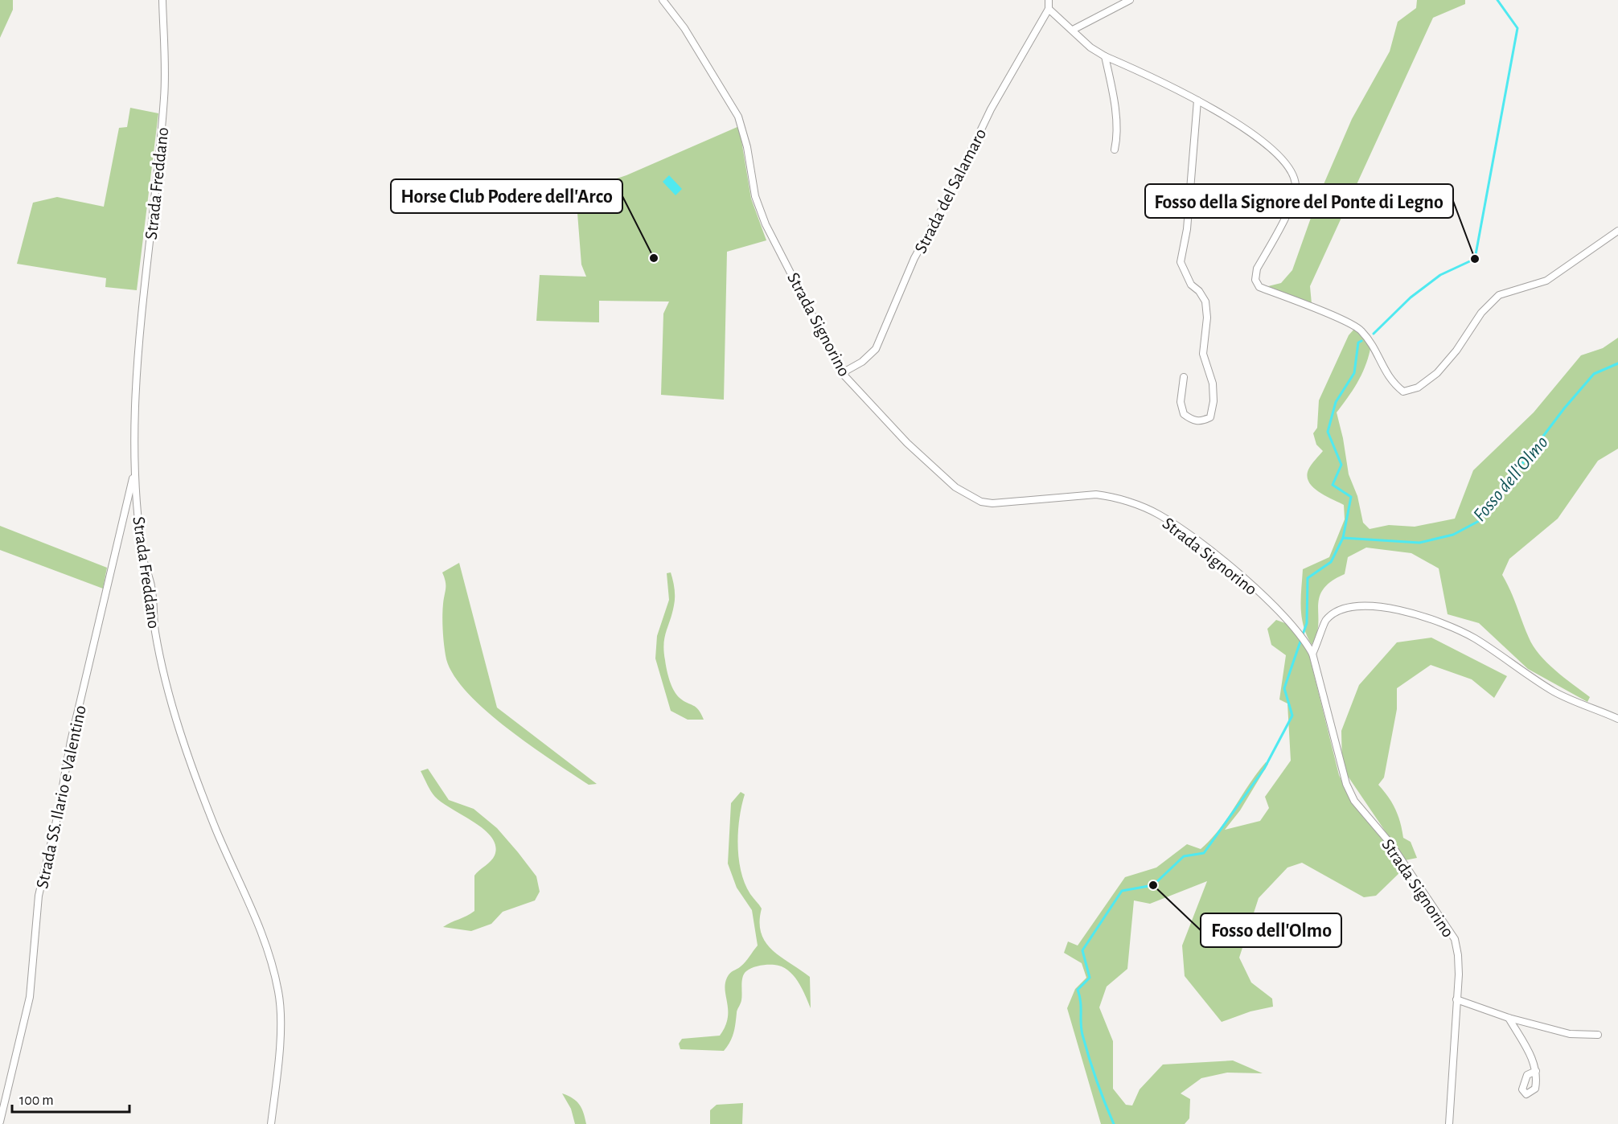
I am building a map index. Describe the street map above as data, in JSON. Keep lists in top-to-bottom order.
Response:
{
  "streets": {
    "street": [
      "Strada Freddano",
      "Strada del Salamaro",
      "Strada Signorino",
      "Strada SS. Ilario e Valentino"
    ]
  },
  "crossings": [
    ["Strada Freddano", "Strada SS. Ilario e Valentino"],
    ["Strada del Salamaro", "Strada Signorino"]
  ],
  "water": ["Fosso dell'Olmo"],
  "places": ["Horse Club Podere dell'Arco", "Fosso della Signore del Ponte di Legno", "Fosso dell'Olmo"],
  "scale_bar": "100 m"
}
